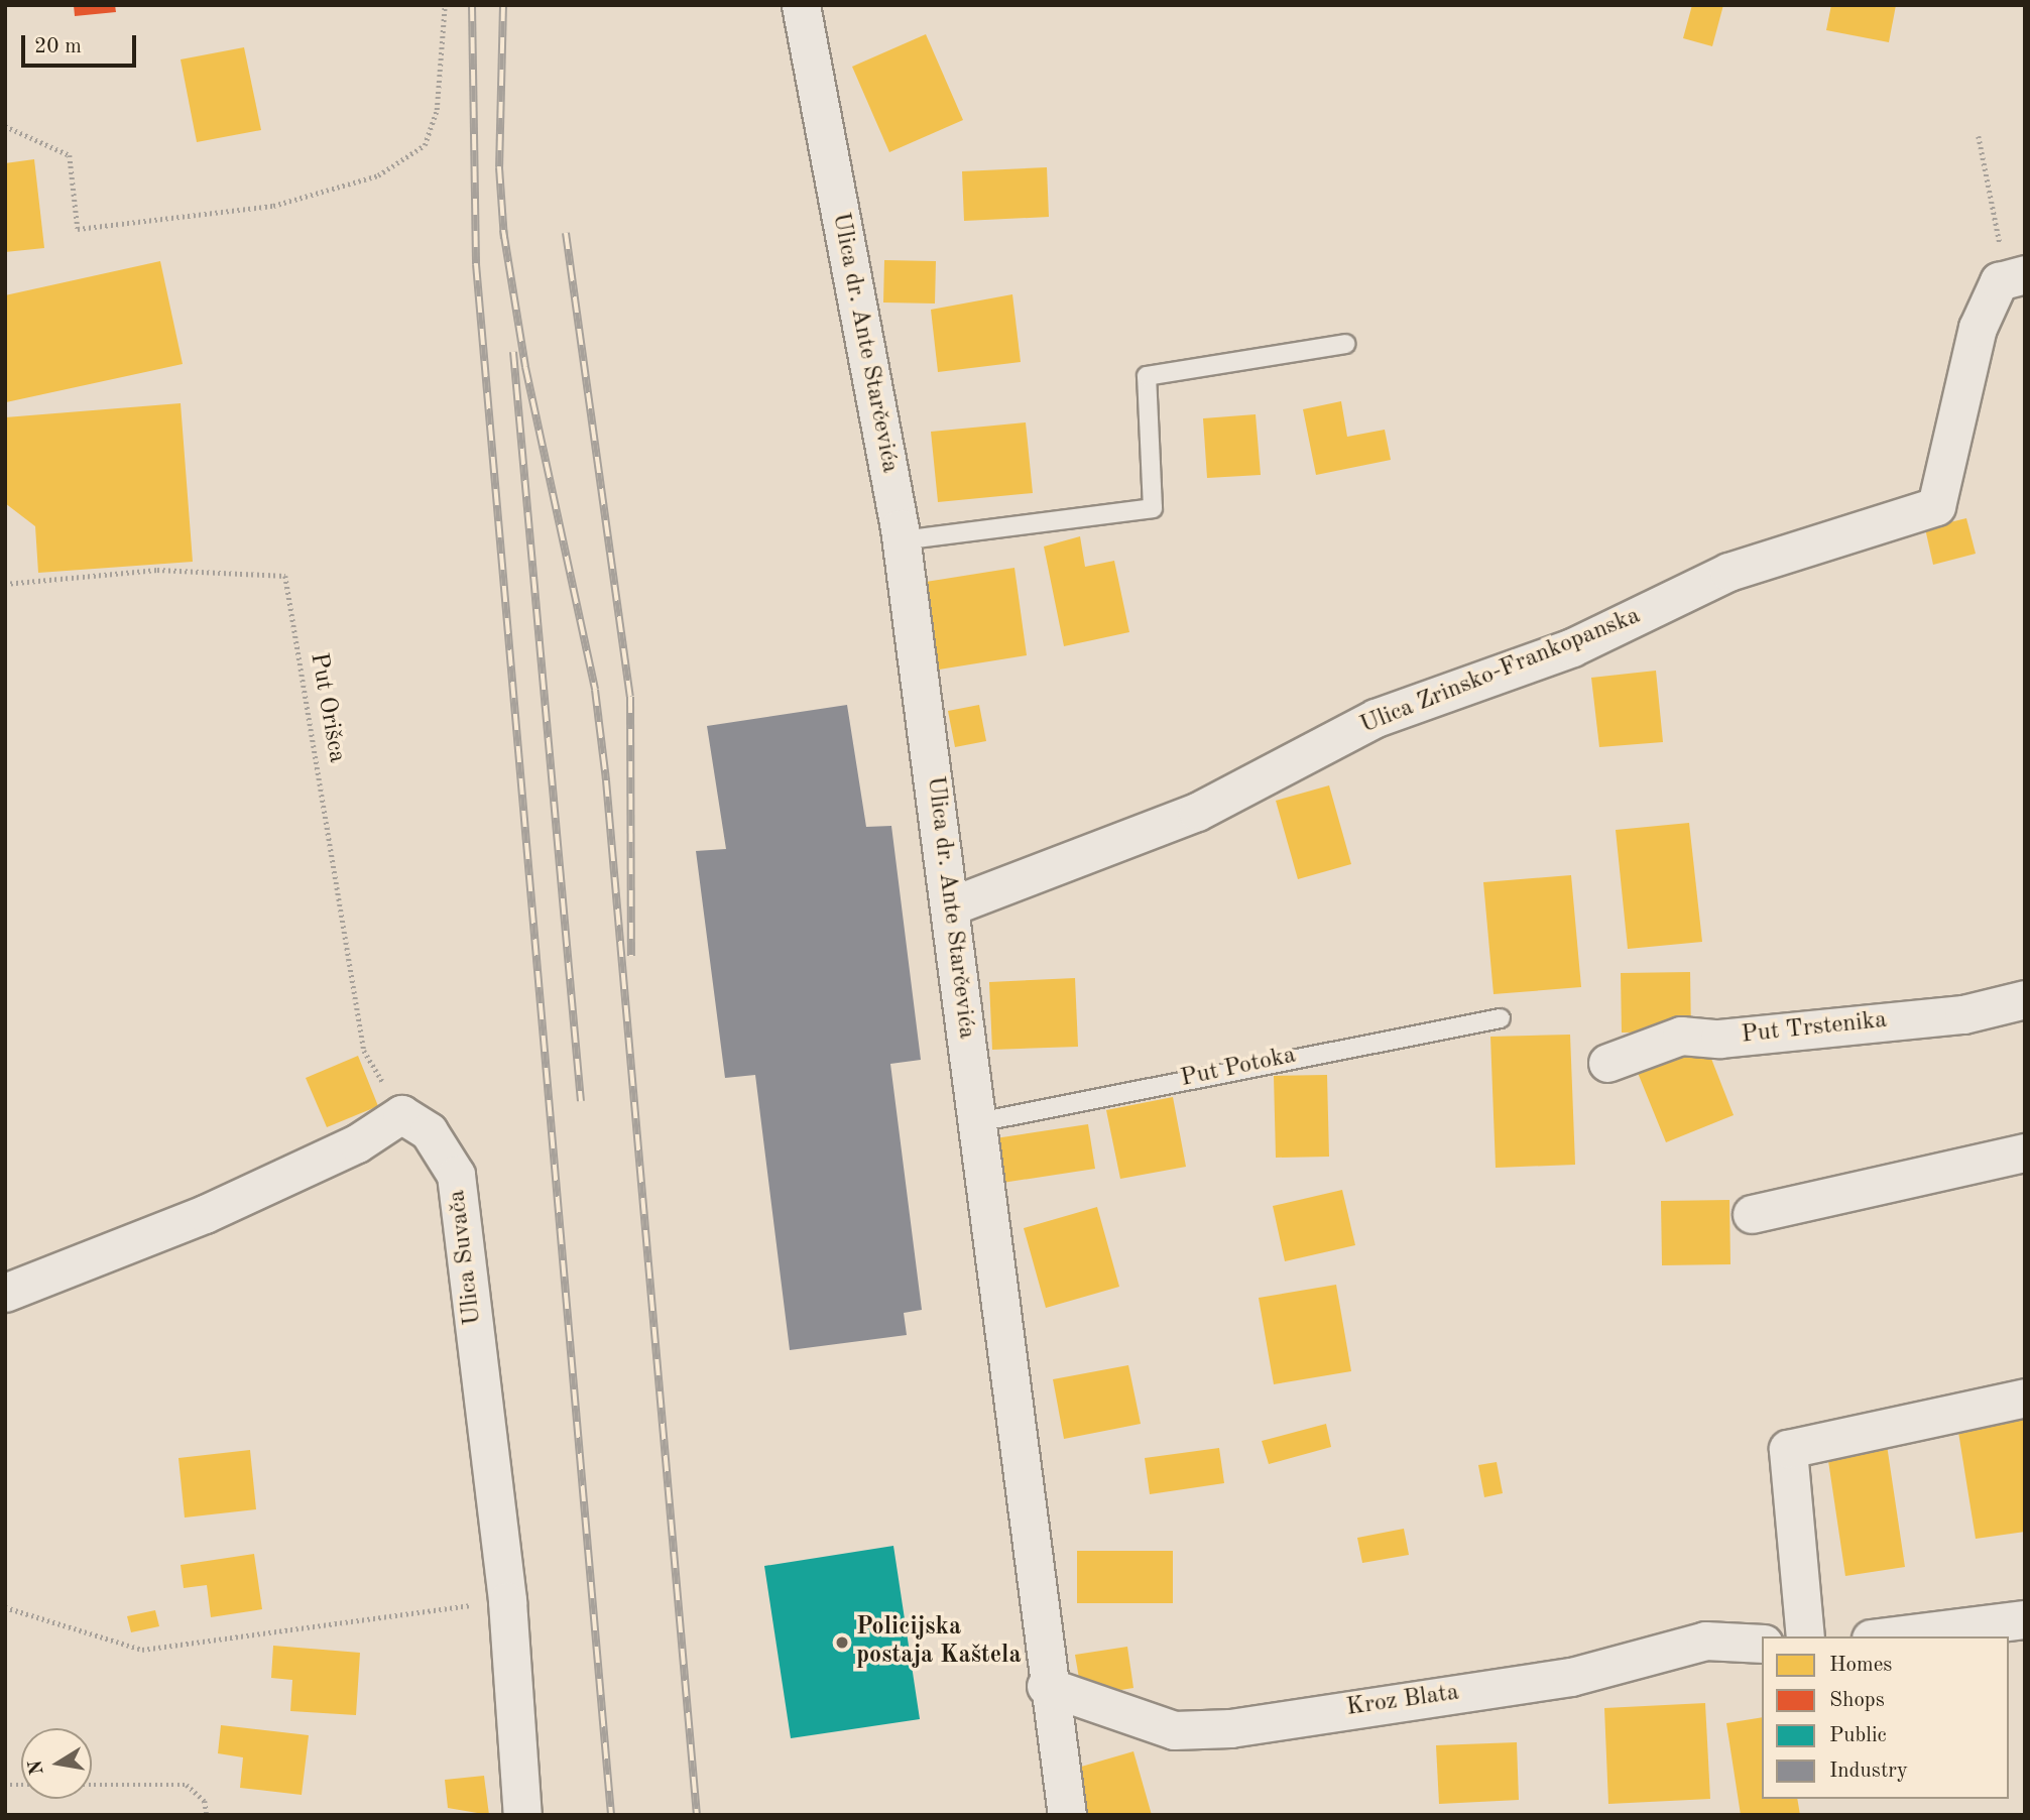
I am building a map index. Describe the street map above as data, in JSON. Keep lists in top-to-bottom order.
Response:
{
  "streets": {
    "street": [
      "Ulica dr. Ante Starčevića",
      "Ulica Zrinsko-Frankopanska",
      "Put Trstenika",
      "Ulica Suvača",
      "Kroz Blata"
    ],
    "lane": ["Put Potoka"],
    "path": ["Put Orišca"]
  },
  "crossings": [
    ["Ulica dr. Ante Starčevića", "Ulica Zrinsko-Frankopanska"],
    ["Ulica dr. Ante Starčevića", "Put Potoka"],
    ["Ulica dr. Ante Starčevića", "Kroz Blata"],
    ["Put Orišca", "Ulica Suvača"]
  ],
  "places": ["Policijska postaja Kaštela"],
  "legend": [
    "Homes",
    "Shops",
    "Public",
    "Industry"
  ],
  "scale_bar": "20 m",
  "north": "left"
}
